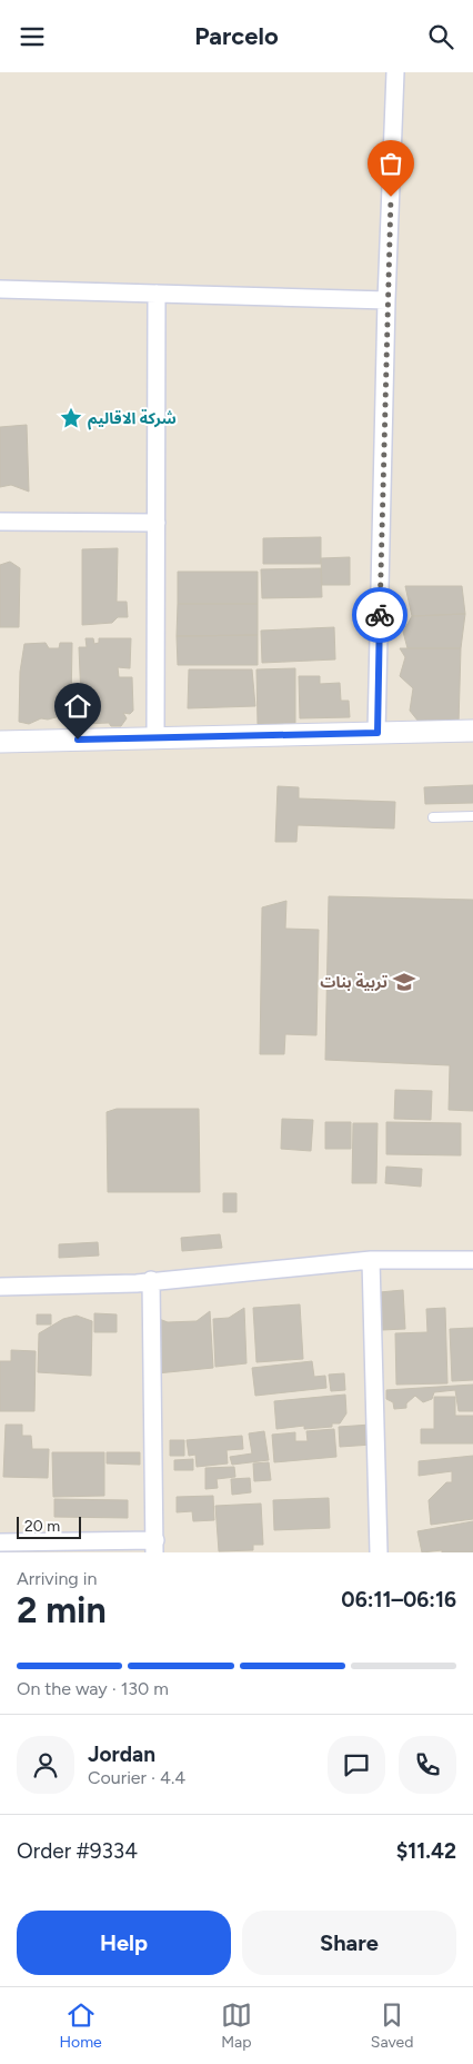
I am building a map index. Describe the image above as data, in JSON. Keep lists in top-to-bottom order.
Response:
{
  "places": {
    "place": ["شركة الاقاليم"],
    "school or university": ["تربية بنات"]
  },
  "scale_bar": "20 m",
  "page": {
    "header": "Parcelo",
    "scale": "20 m",
    "heading": ["2 min", "Arriving in", "06:11–06:16"],
    "panel": [
      "Jordan",
      "Courier · 4.4",
      "Order #9334",
      "$11.42"
    ],
    "bar": "On the way · 130 m",
    "buttons": ["Help", "Share"],
    "tabs": ["Home", "Map", "Saved"]
  }
}
